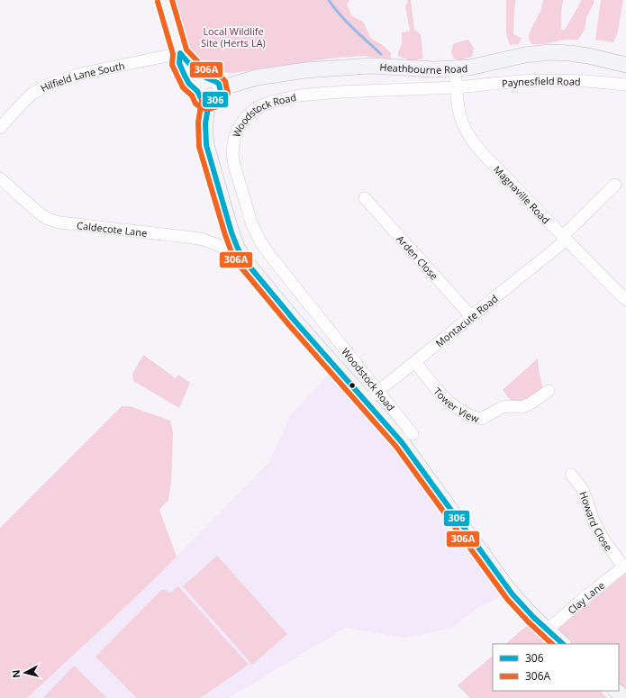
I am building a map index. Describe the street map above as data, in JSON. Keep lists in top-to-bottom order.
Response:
{
  "streets": {
    "main road": ["Heathbourne Road"],
    "street": [
      "Hilfield Lane South",
      "Paynesfield Road",
      "Woodstock Road",
      "Magnaville Road",
      "Caldecote Lane",
      "Arden Close",
      "Montacute Road",
      "Tower View",
      "Howard Close",
      "Clay Lane"
    ]
  },
  "crossings": [
    ["Heathbourne Road", "Magnaville Road"],
    ["Paynesfield Road", "Woodstock Road"],
    ["Paynesfield Road", "Magnaville Road"],
    ["Woodstock Road", "Magnaville Road"],
    ["Woodstock Road", "Montacute Road"],
    ["Magnaville Road", "Montacute Road"],
    ["Arden Close", "Montacute Road"],
    ["Montacute Road", "Tower View"],
    ["Howard Close", "Clay Lane"]
  ],
  "parks": ["Local Wildlife Site (Herts LA)"],
  "lines": ["transit line 306A", "transit line 306"],
  "legend": ["306", "306A"],
  "north": "left"
}
